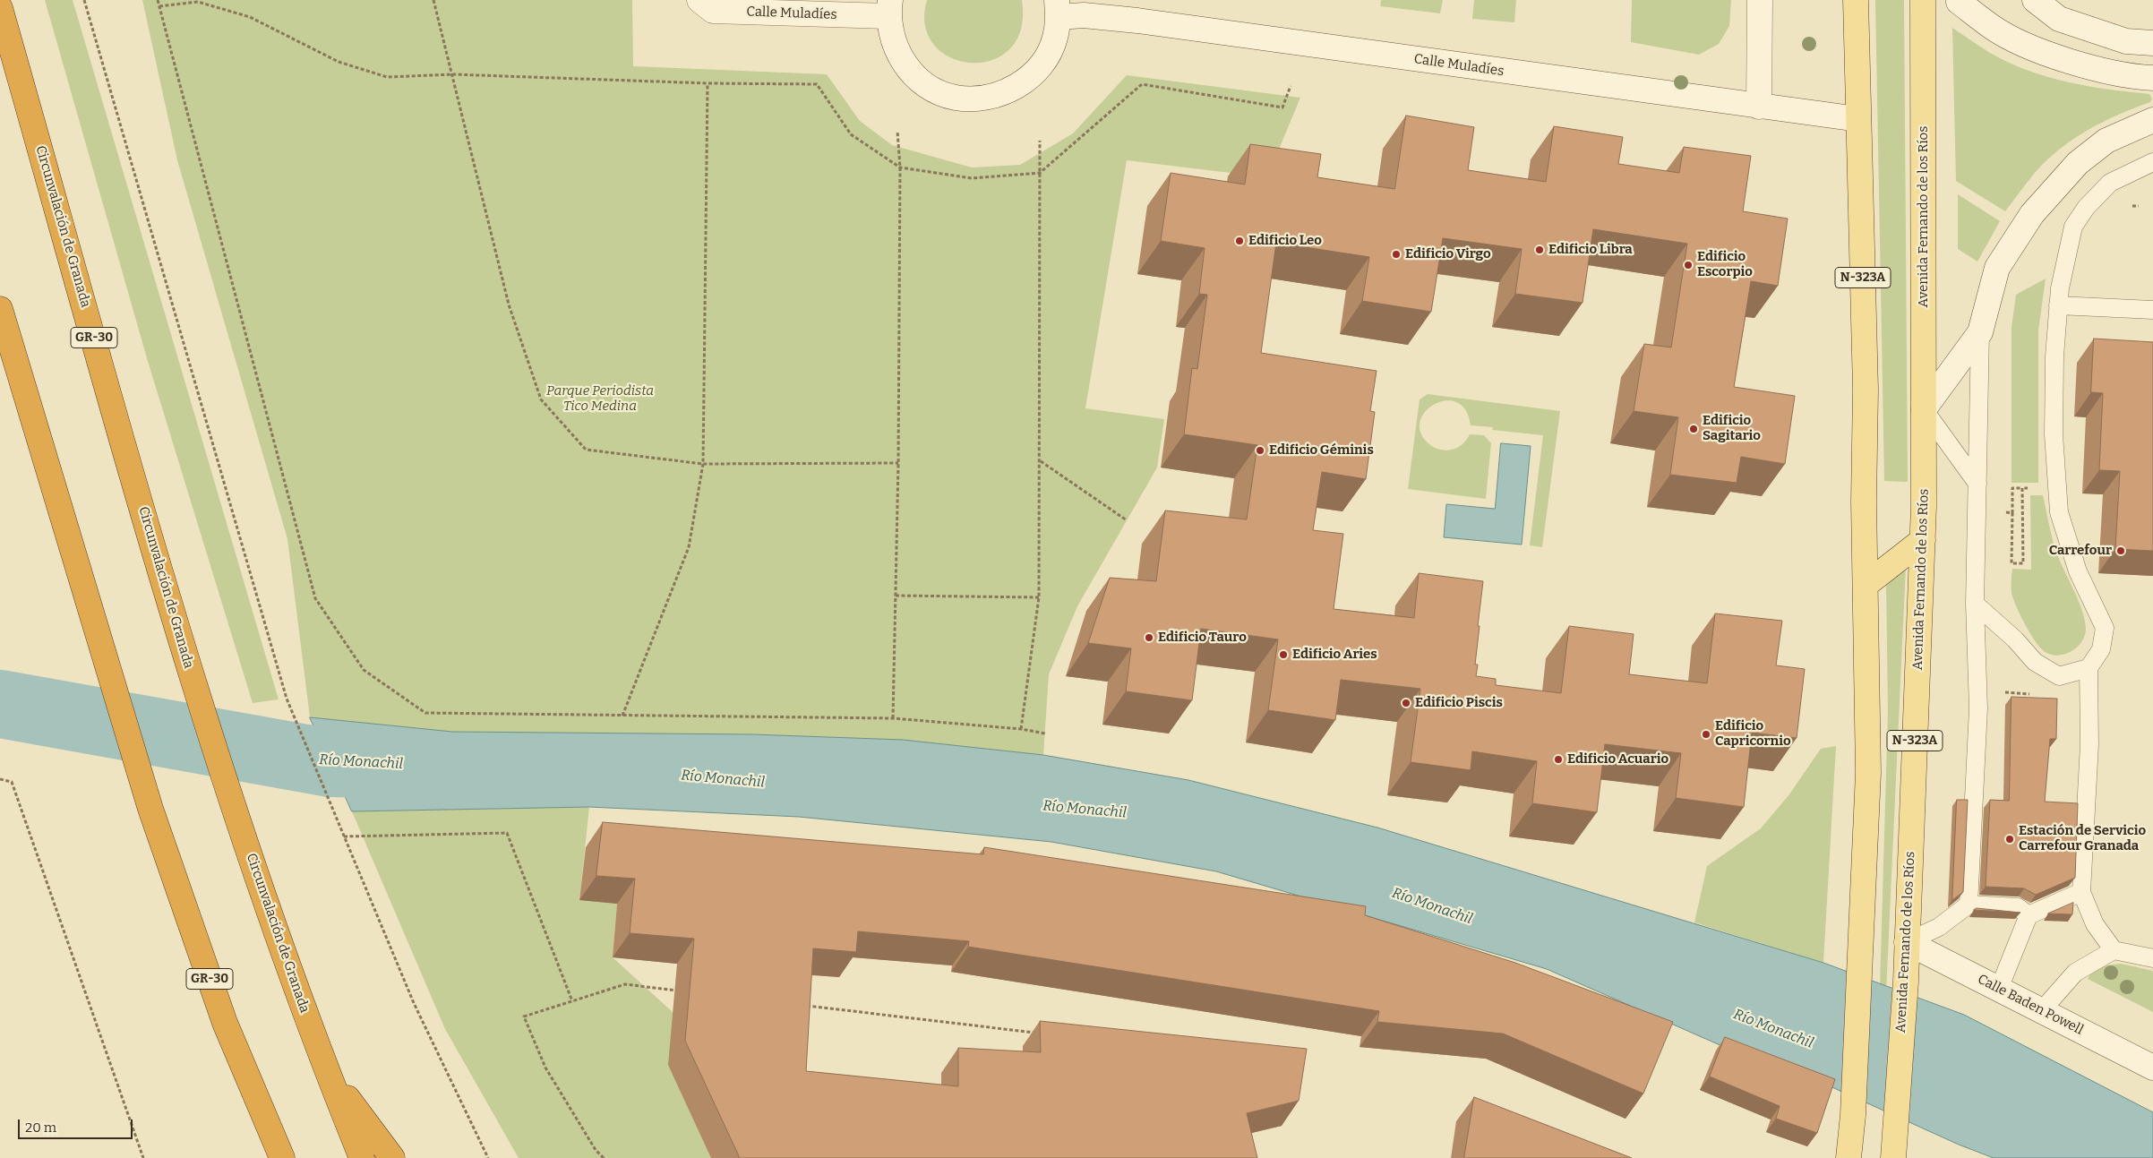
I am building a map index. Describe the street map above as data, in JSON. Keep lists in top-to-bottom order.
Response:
{
  "streets": {
    "highway": ["Circunvalación de Granada", "GR-30"],
    "main road": ["Avenida Fernando de los Ríos", "N-323A"],
    "street": ["Calle Muladíes", "Calle Baden Powell"]
  },
  "crossings": [
    ["Calle Muladíes", "N-323A"],
    ["Avenida Fernando de los Ríos", "Calle Baden Powell"]
  ],
  "water": ["Río Monachil"],
  "parks": ["Parque Periodista Tico Medina"],
  "places": [
    "Edificio Leo",
    "Edificio Libra",
    "Edificio Virgo",
    "Edificio Escorpio",
    "Edificio Sagitario",
    "Edificio Géminis",
    "Carrefour",
    "Edificio Tauro",
    "Edificio Aries",
    "Edificio Piscis",
    "Edificio Capricornio",
    "Edificio Acuario",
    "Estación de Servicio Carrefour Granada"
  ],
  "scale_bar": "20 m"
}
